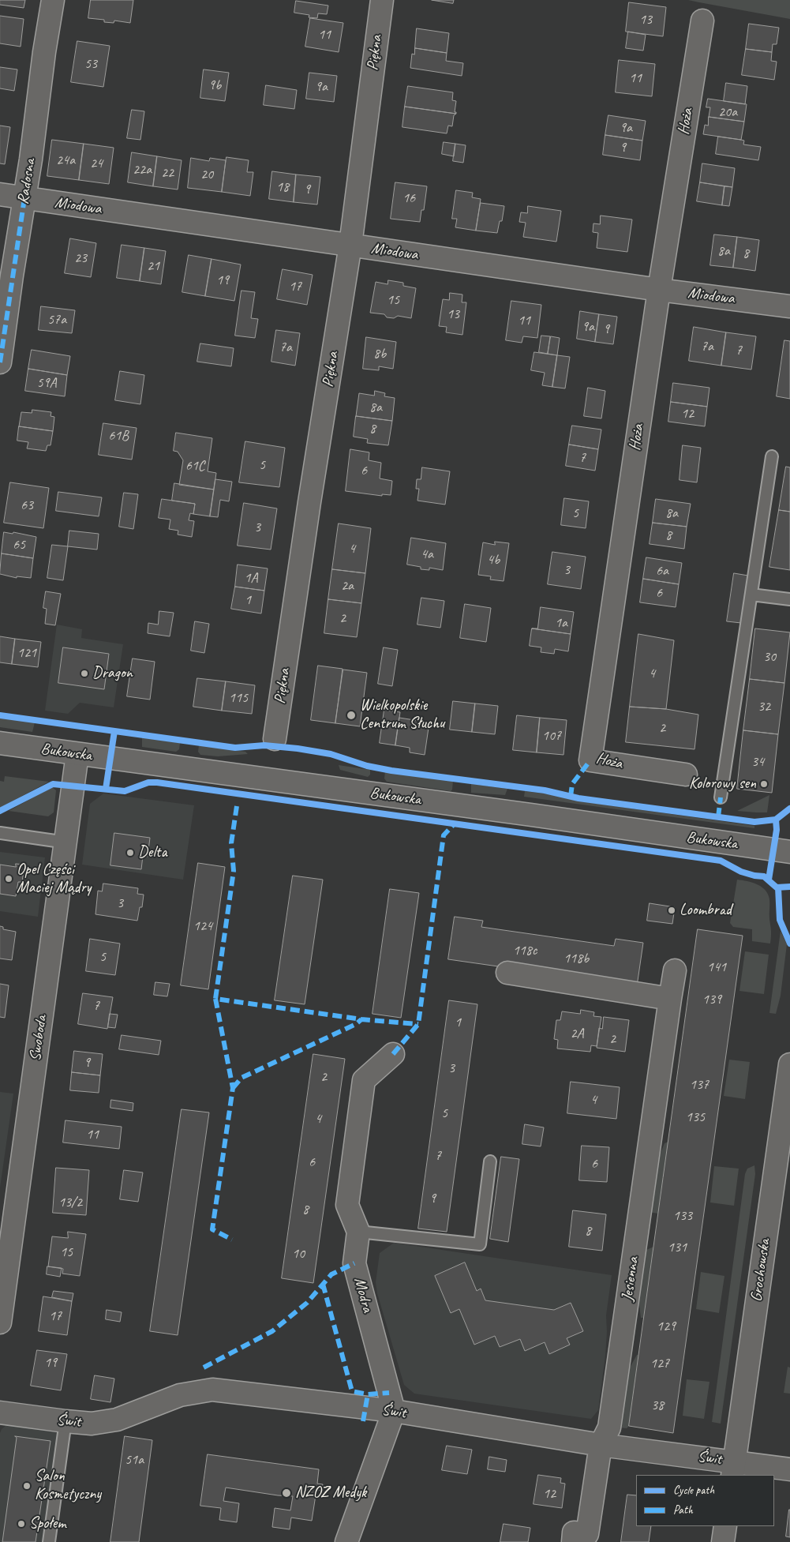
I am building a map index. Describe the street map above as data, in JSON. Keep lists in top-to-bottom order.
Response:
{
  "streets": {
    "street": [
      "Piękna",
      "Hoża",
      "Radosna",
      "Miodowa",
      "Bukowska",
      "Swoboda",
      "Grochowska",
      "Jesienna",
      "Modra",
      "Świt"
    ]
  },
  "crossings": [
    ["Piękna", "Miodowa"],
    ["Hoża", "Miodowa"],
    ["Radosna", "Miodowa"],
    ["Bukowska", "Swoboda"],
    ["Grochowska", "Świt"],
    ["Jesienna", "Świt"],
    ["Modra", "Świt"]
  ],
  "places": [
    "Dragon",
    "Wielkopolskie Centrum Słuchu",
    "Kolorowy sen",
    "Delta",
    "Opel Części Maciej Mądry",
    "Loombrad",
    "Salon Kosmetyczny",
    "NZOZ Medyk",
    "Społem"
  ],
  "house_numbers": [
    "13",
    "11",
    "53",
    "11",
    "9b",
    "9a",
    "20a",
    "9a",
    "9",
    "24a",
    "24",
    "22a",
    "22",
    "20",
    "18",
    "9",
    "16",
    "8a",
    "8",
    "23",
    "21",
    "19",
    "17",
    "15",
    "13",
    "57a",
    "11",
    "9a",
    "9",
    "7a",
    "7a",
    "7",
    "8b",
    "59A",
    "8a",
    "12",
    "8",
    "61B",
    "7",
    "5",
    "61C",
    "6",
    "63",
    "5",
    "8a",
    "3",
    "8",
    "65",
    "4",
    "4a",
    "4b",
    "3",
    "6a",
    "1A",
    "2a",
    "6",
    "1",
    "2",
    "1a",
    "121",
    "30",
    "4",
    "115",
    "32",
    "2",
    "107",
    "34",
    "3",
    "124",
    "118c",
    "5",
    "118b",
    "141",
    "139",
    "7",
    "1",
    "2A",
    "2",
    "9",
    "3",
    "2",
    "137",
    "4",
    "5",
    "135",
    "4",
    "11",
    "7",
    "6",
    "6",
    "9",
    "13/2",
    "8",
    "133",
    "8",
    "131",
    "15",
    "10",
    "17",
    "129",
    "19",
    "127",
    "38",
    "51a",
    "12"
  ],
  "legend": ["Cycle path", "Path"]
}
